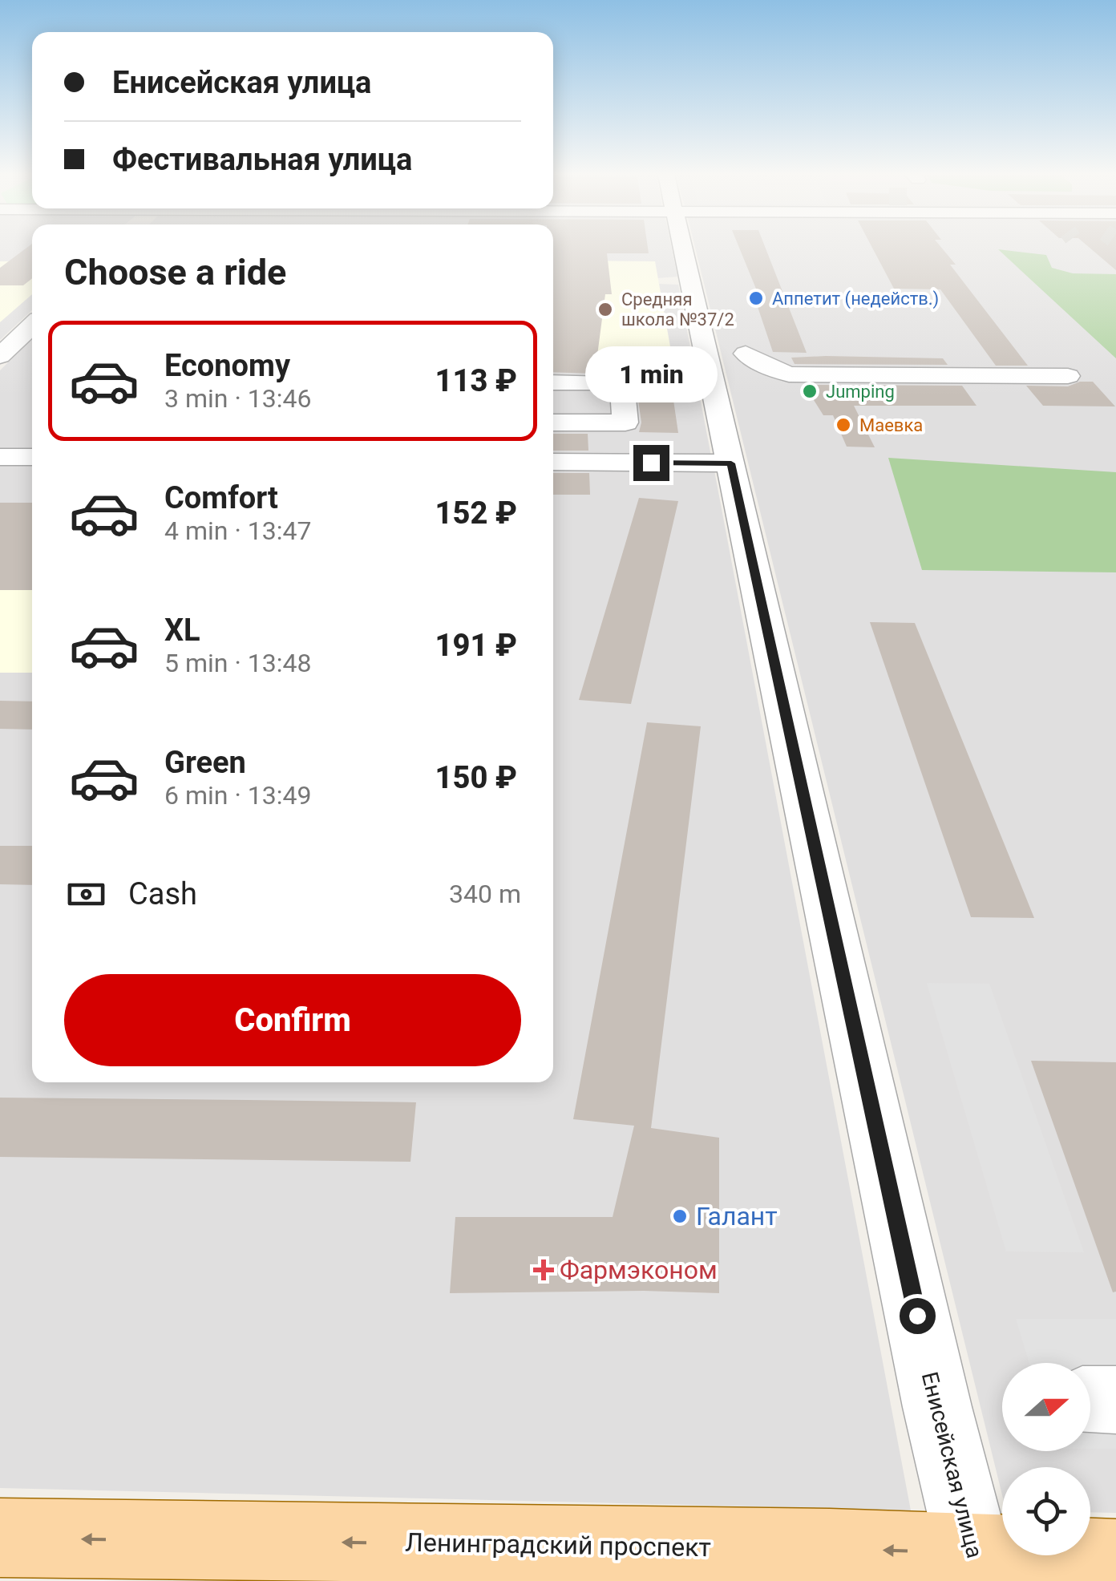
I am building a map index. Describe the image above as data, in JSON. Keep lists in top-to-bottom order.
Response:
{
  "streets": {
    "main road": ["Ленинградский проспект"],
    "street": ["Енисейская улица"]
  },
  "crossings": [
    ["Енисейская улица", "Ленинградский проспект"]
  ],
  "one_way": ["Ленинградский проспект"],
  "places": {
    "other": [
      "Аппетит (недейств.)",
      "Средняя школа №37/2",
      "Jumping",
      "Маевка",
      "Галант"
    ],
    "health": ["Фармэконом"]
  },
  "north": "right",
  "page": {
    "banner": ["Енисейская улица", "Фестивальная улица"],
    "heading": "Choose a ride",
    "list": [
      {
        "name": "Economy",
        "note": "3 min · 13:46",
        "value": "113 ₽"
      },
      {
        "name": "Comfort",
        "note": "4 min · 13:47",
        "value": "152 ₽"
      },
      {
        "name": "XL",
        "note": "5 min · 13:48",
        "value": "191 ₽"
      },
      {
        "name": "Green",
        "note": "6 min · 13:49",
        "value": "150 ₽"
      }
    ],
    "bubble": "1 min",
    "pay": ["Cash", "340 m"],
    "buttons": "Confirm"
  }
}
